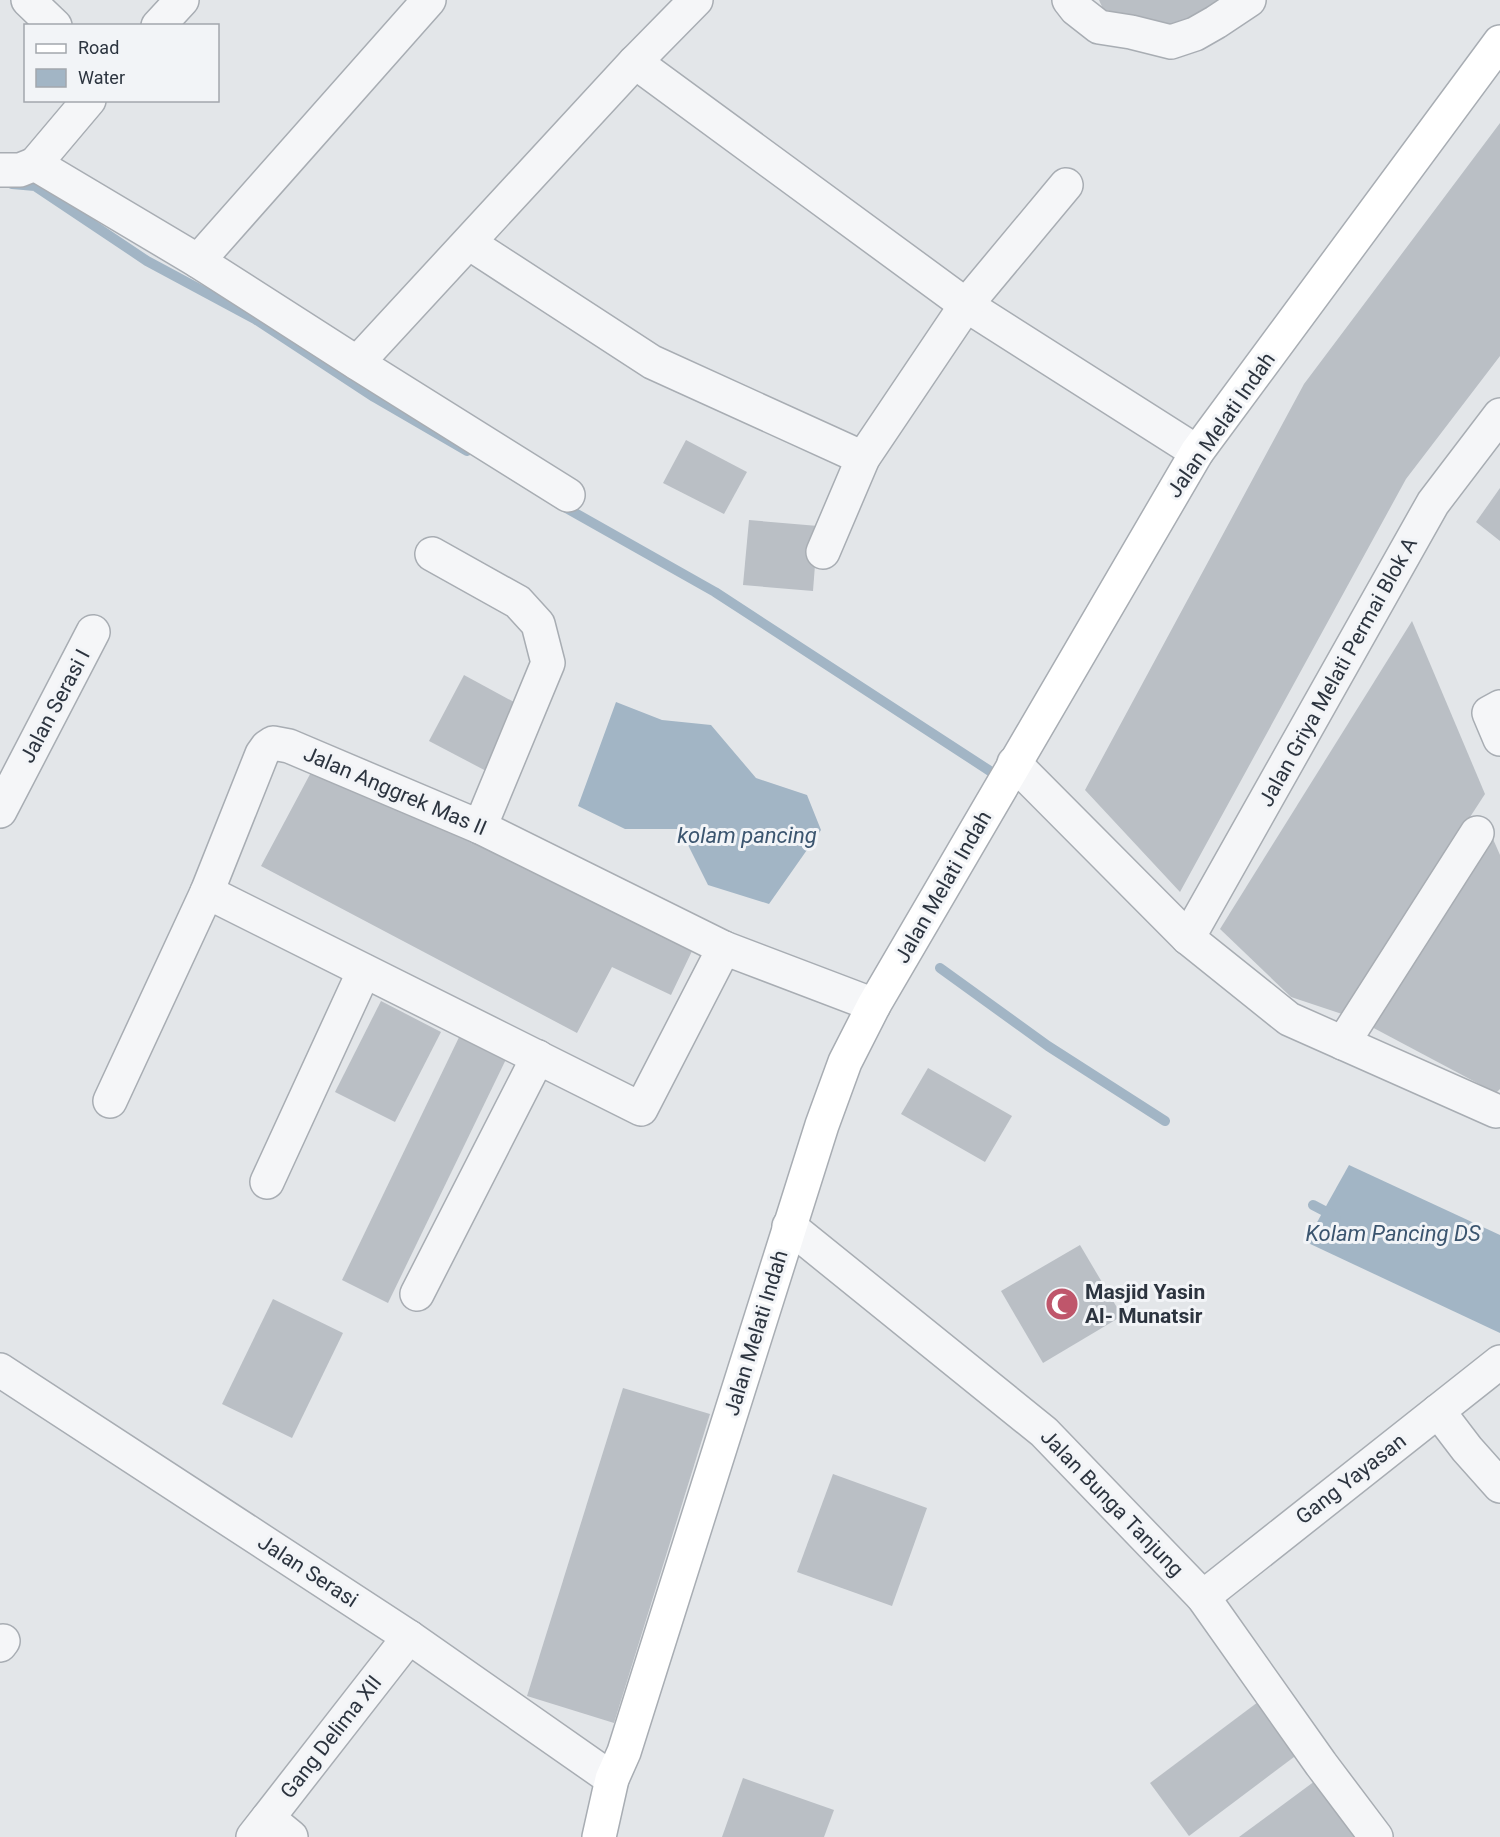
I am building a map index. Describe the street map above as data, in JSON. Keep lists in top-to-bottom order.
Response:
{
  "streets": {
    "main road": ["Jalan Melati Indah"],
    "street": [
      "Jalan Griya Melati Permai Blok A",
      "Jalan Serasi I",
      "Jalan Anggrek Mas II",
      "Gang Yayasan",
      "Jalan Bunga Tanjung",
      "Jalan Serasi",
      "Gang Delima XII"
    ]
  },
  "crossings": [
    ["Jalan Melati Indah", "Jalan Anggrek Mas II"],
    ["Jalan Melati Indah", "Jalan Bunga Tanjung"],
    ["Jalan Melati Indah", "Jalan Serasi"],
    ["Gang Yayasan", "Jalan Bunga Tanjung"],
    ["Jalan Serasi", "Gang Delima XII"]
  ],
  "water": ["kolam pancing", "Kolam Pancing DS"],
  "places": {
    "mosque": ["Masjid Yasin Al- Munatsir"]
  },
  "legend": ["Road", "Water"]
}
